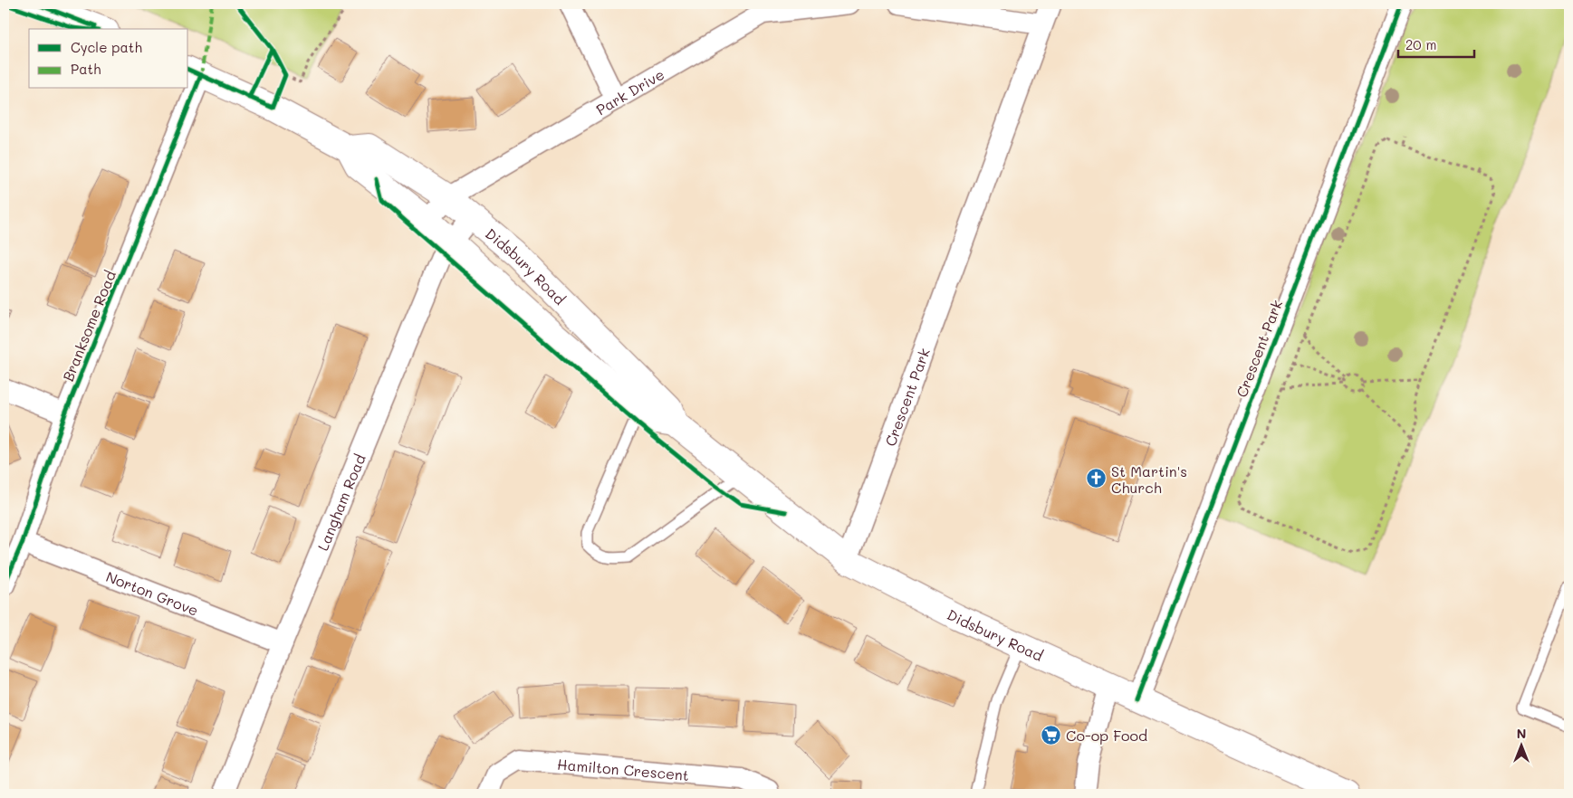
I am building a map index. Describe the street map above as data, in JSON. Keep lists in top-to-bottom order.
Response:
{
  "streets": {
    "main road": ["Didsbury Road"],
    "street": [
      "Park Drive",
      "Branksome Road",
      "Crescent Park",
      "Langham Road",
      "Norton Grove",
      "Hamilton Crescent"
    ]
  },
  "crossings": [
    ["Park Drive", "Didsbury Road"],
    ["Didsbury Road", "Crescent Park"],
    ["Didsbury Road", "Langham Road"],
    ["Branksome Road", "Norton Grove"],
    ["Langham Road", "Norton Grove"]
  ],
  "places": {
    "church": ["St Martin's Church"],
    "supermarket": ["Co-op Food"]
  },
  "legend": ["Cycle path", "Path"],
  "scale_bar": "20 m",
  "north": "top"
}
